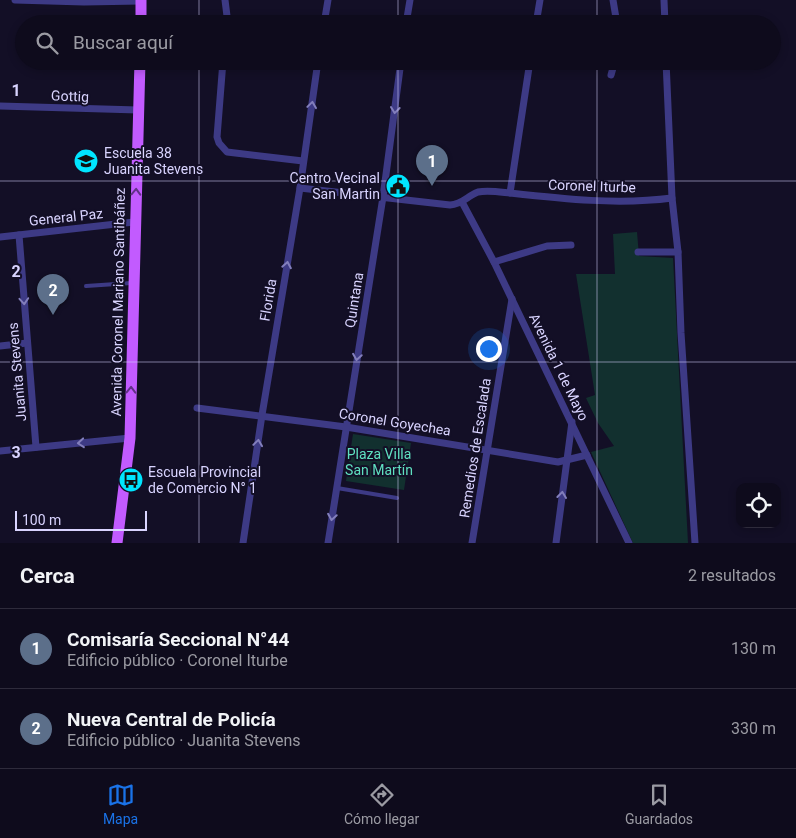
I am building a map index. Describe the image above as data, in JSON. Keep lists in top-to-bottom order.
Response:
{
  "streets": {
    "main road": ["Avenida Coronel Mariano Santibáñez"],
    "street": [
      "Gottig",
      "Coronel Iturbe",
      "General Paz",
      "Florida",
      "Quintana",
      "Avenida 1 de Mayo",
      "Juanita Stevens",
      "Coronel Goyechea",
      "Remedios de Escalada"
    ]
  },
  "crossings": [
    ["Gottig", "Avenida Coronel Mariano Santibáñez"],
    ["General Paz", "Avenida Coronel Mariano Santibáñez"],
    ["General Paz", "Juanita Stevens"],
    ["Florida", "Coronel Goyechea"],
    ["Quintana", "Coronel Goyechea"],
    ["Avenida 1 de Mayo", "Coronel Goyechea"],
    ["Avenida 1 de Mayo", "Remedios de Escalada"],
    ["Coronel Goyechea", "Remedios de Escalada"]
  ],
  "one_way": [
    "Florida",
    "Quintana",
    "Avenida Coronel Mariano Santibáñez",
    "Juanita Stevens"
  ],
  "parks": ["Plaza Villa San Martín"],
  "places": {
    "school or university": ["Escuela 38 Juanita Stevens"],
    "public building": ["Centro Vecinal San Martin"],
    "bus stop": ["Escuela Provincial de Comercio N° 1"]
  },
  "scale_bar": "100 m",
  "page": {
    "search": "Buscar aquí",
    "pins": ["1", "2"],
    "scale": "100 m",
    "heading": ["Cerca", "2 resultados"],
    "list": [
      {
        "mark": "1",
        "name": "Comisaría Seccional N°44",
        "note": "Edificio público · Coronel Iturbe",
        "value": "130 m"
      },
      {
        "mark": "2",
        "name": "Nueva Central de Policía",
        "note": "Edificio público · Juanita Stevens",
        "value": "330 m"
      }
    ],
    "nav": ["Mapa", "Cómo llegar", "Guardados"]
  },
  "grid": {
    "rows": ["1", "2", "3"]
  }
}
